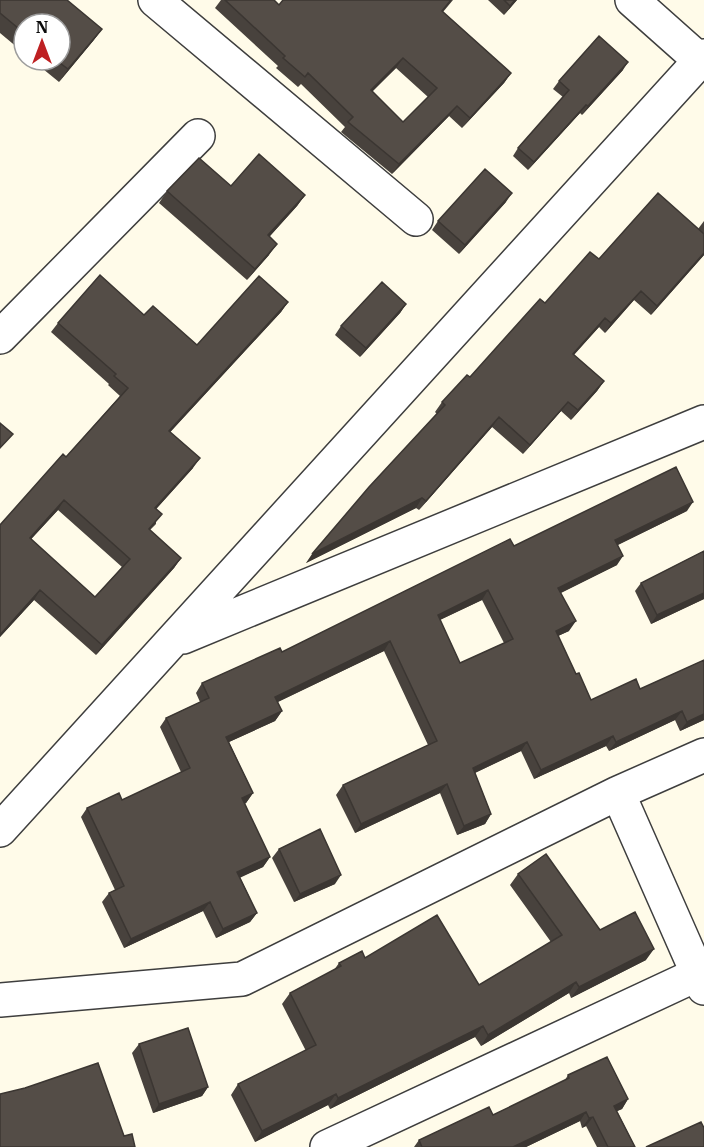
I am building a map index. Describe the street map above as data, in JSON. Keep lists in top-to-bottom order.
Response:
{
  "north": "top"
}
